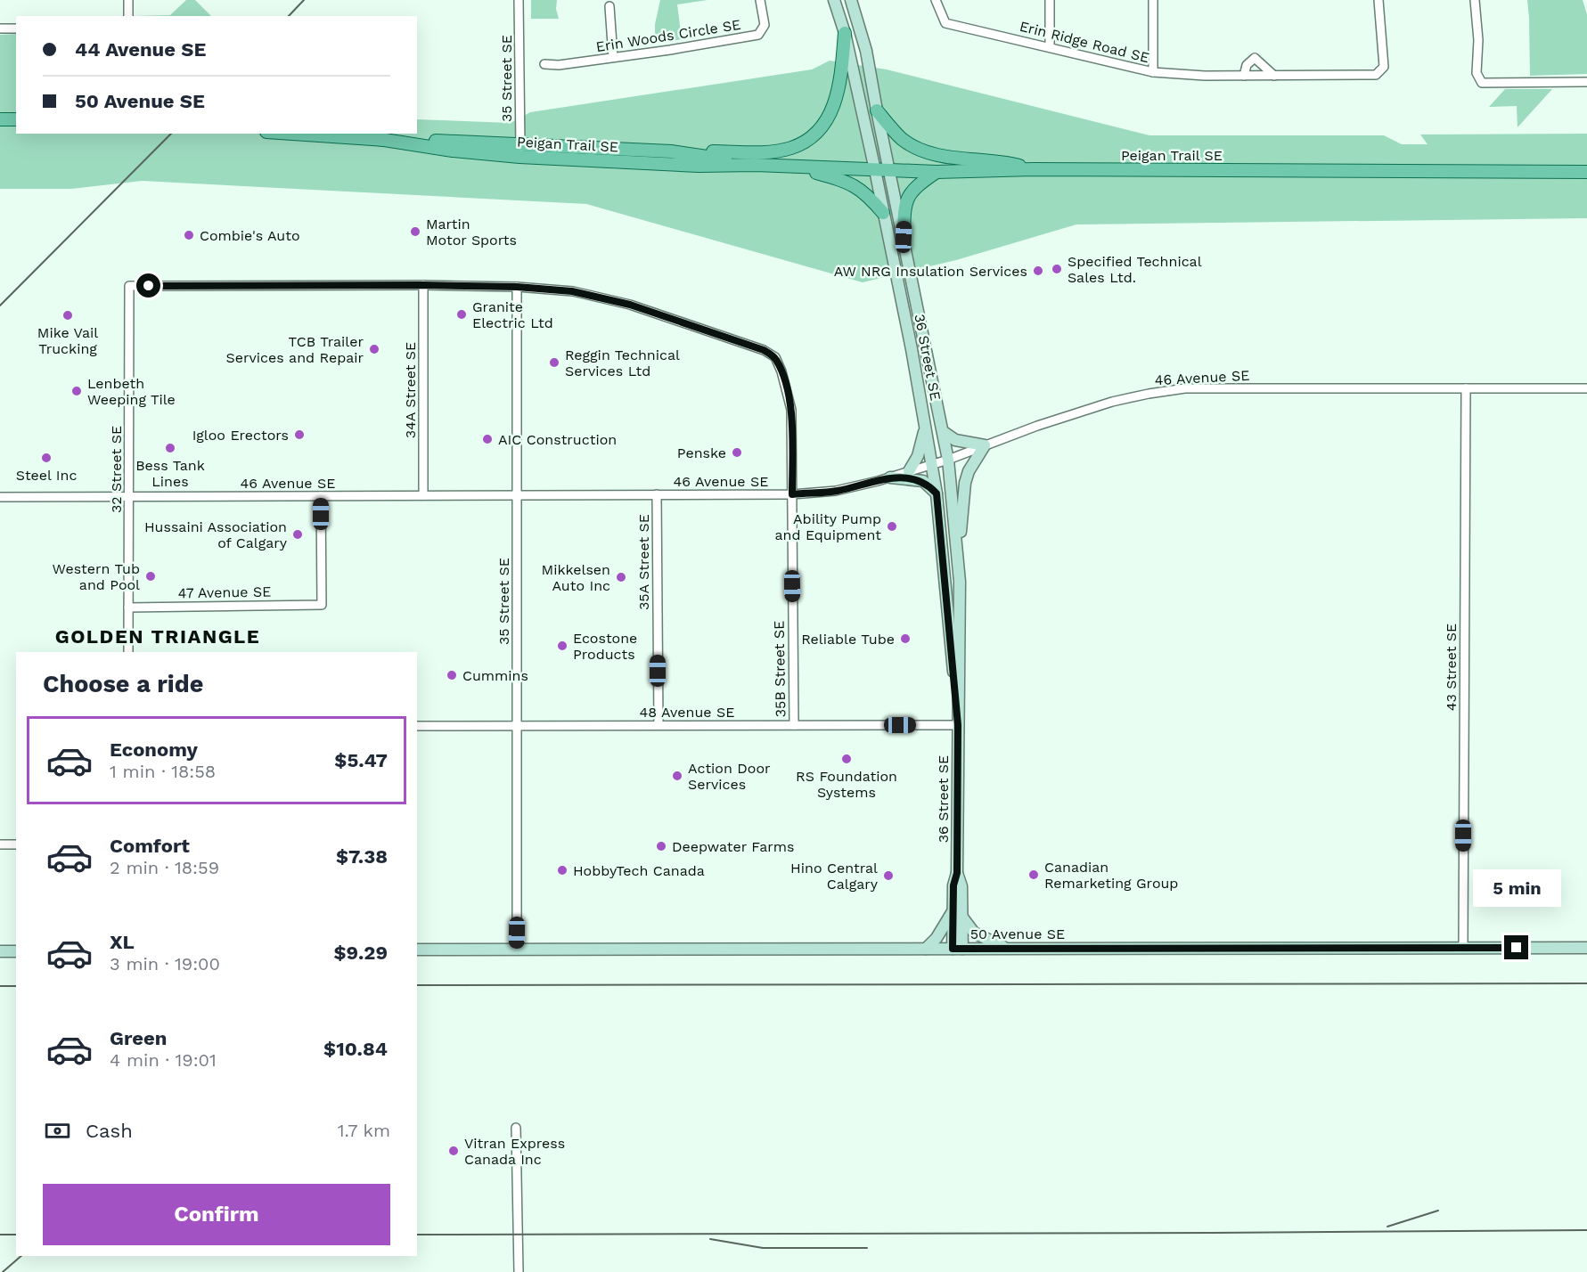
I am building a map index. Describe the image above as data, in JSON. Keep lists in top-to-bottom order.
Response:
{
  "streets": {
    "main road": ["Peigan Trail SE"],
    "street": [
      "Erin Woods Circle SE",
      "Erin Ridge Road SE",
      "35 Street SE",
      "36 Street SE",
      "46 Avenue SE",
      "34A Street SE",
      "32 Street SE",
      "35A Street SE",
      "47 Avenue SE",
      "43 Street SE",
      "35B Street SE",
      "48 Avenue SE",
      "50 Avenue SE"
    ]
  },
  "crossings": [
    ["35 Street SE", "Peigan Trail SE"],
    ["35 Street SE", "46 Avenue SE"],
    ["35 Street SE", "35B Street SE"],
    ["35 Street SE", "48 Avenue SE"],
    ["35 Street SE", "50 Avenue SE"],
    ["Peigan Trail SE", "36 Street SE"],
    ["36 Street SE", "46 Avenue SE"],
    ["36 Street SE", "48 Avenue SE"],
    ["36 Street SE", "50 Avenue SE"],
    ["46 Avenue SE", "34A Street SE"],
    ["46 Avenue SE", "32 Street SE"],
    ["46 Avenue SE", "35A Street SE"],
    ["46 Avenue SE", "47 Avenue SE"],
    ["46 Avenue SE", "43 Street SE"],
    ["46 Avenue SE", "35B Street SE"],
    ["34A Street SE", "32 Street SE"],
    ["32 Street SE", "47 Avenue SE"],
    ["35A Street SE", "48 Avenue SE"],
    ["43 Street SE", "50 Avenue SE"],
    ["35B Street SE", "48 Avenue SE"]
  ],
  "districts": ["GOLDEN TRIANGLE"],
  "places": [
    "Martin Motor Sports",
    "Combie's Auto",
    "Specified Technical Sales Ltd.",
    "AW NRG Insulation Services",
    "Granite Electric Ltd",
    "Mike Vail Trucking",
    "TCB Trailer Services and Repair",
    "Reggin Technical Services Ltd",
    "Lenbeth Weeping Tile",
    "Igloo Erectors",
    "AIC Construction",
    "Bess Tank Lines",
    "Penske",
    "Steel Inc",
    "Ability Pump and Equipment",
    "Hussaini Association of Calgary",
    "Western Tub and Pool",
    "Mikkelsen Auto Inc",
    "Reliable Tube",
    "Ecostone Products",
    "Cummins",
    "RS Foundation Systems",
    "Action Door Services",
    "Deepwater Farms",
    "HobbyTech Canada",
    "Canadian Remarketing Group",
    "Hino Central Calgary",
    "Vitran Express Canada Inc"
  ],
  "page": {
    "banner": ["44 Avenue SE", "50 Avenue SE"],
    "heading": "Choose a ride",
    "list": [
      {
        "name": "Economy",
        "note": "1 min · 18:58",
        "value": "$5.47"
      },
      {
        "name": "Comfort",
        "note": "2 min · 18:59",
        "value": "$7.38"
      },
      {
        "name": "XL",
        "note": "3 min · 19:00",
        "value": "$9.29"
      },
      {
        "name": "Green",
        "note": "4 min · 19:01",
        "value": "$10.84"
      }
    ],
    "bubble": "5 min",
    "pay": ["Cash", "1.7 km"],
    "buttons": "Confirm"
  }
}
